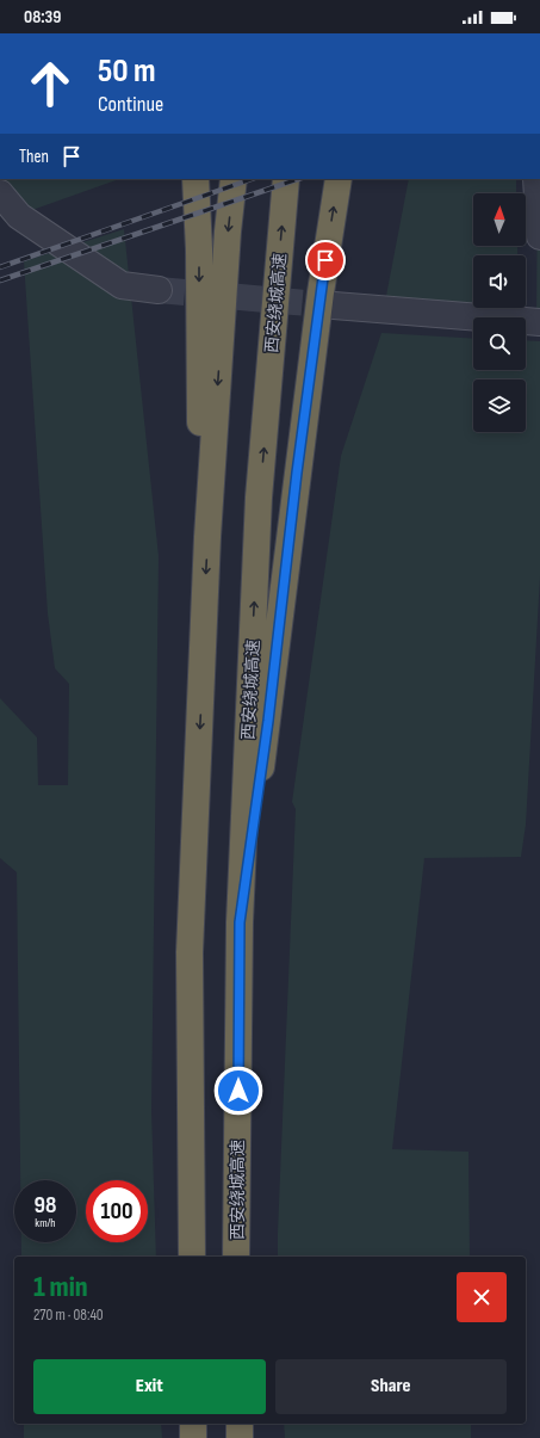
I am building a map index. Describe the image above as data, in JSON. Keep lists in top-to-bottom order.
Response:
{
  "streets": {
    "highway": ["西安绕城高速"]
  },
  "north": "top",
  "page": {
    "status": "08:39",
    "turn": ["50 m", "Continue"],
    "then": "Then",
    "speed": "98 km/h",
    "limit": "100",
    "heading": ["1 min", "270 m · 08:40"],
    "buttons": ["Exit", "Share"]
  }
}
